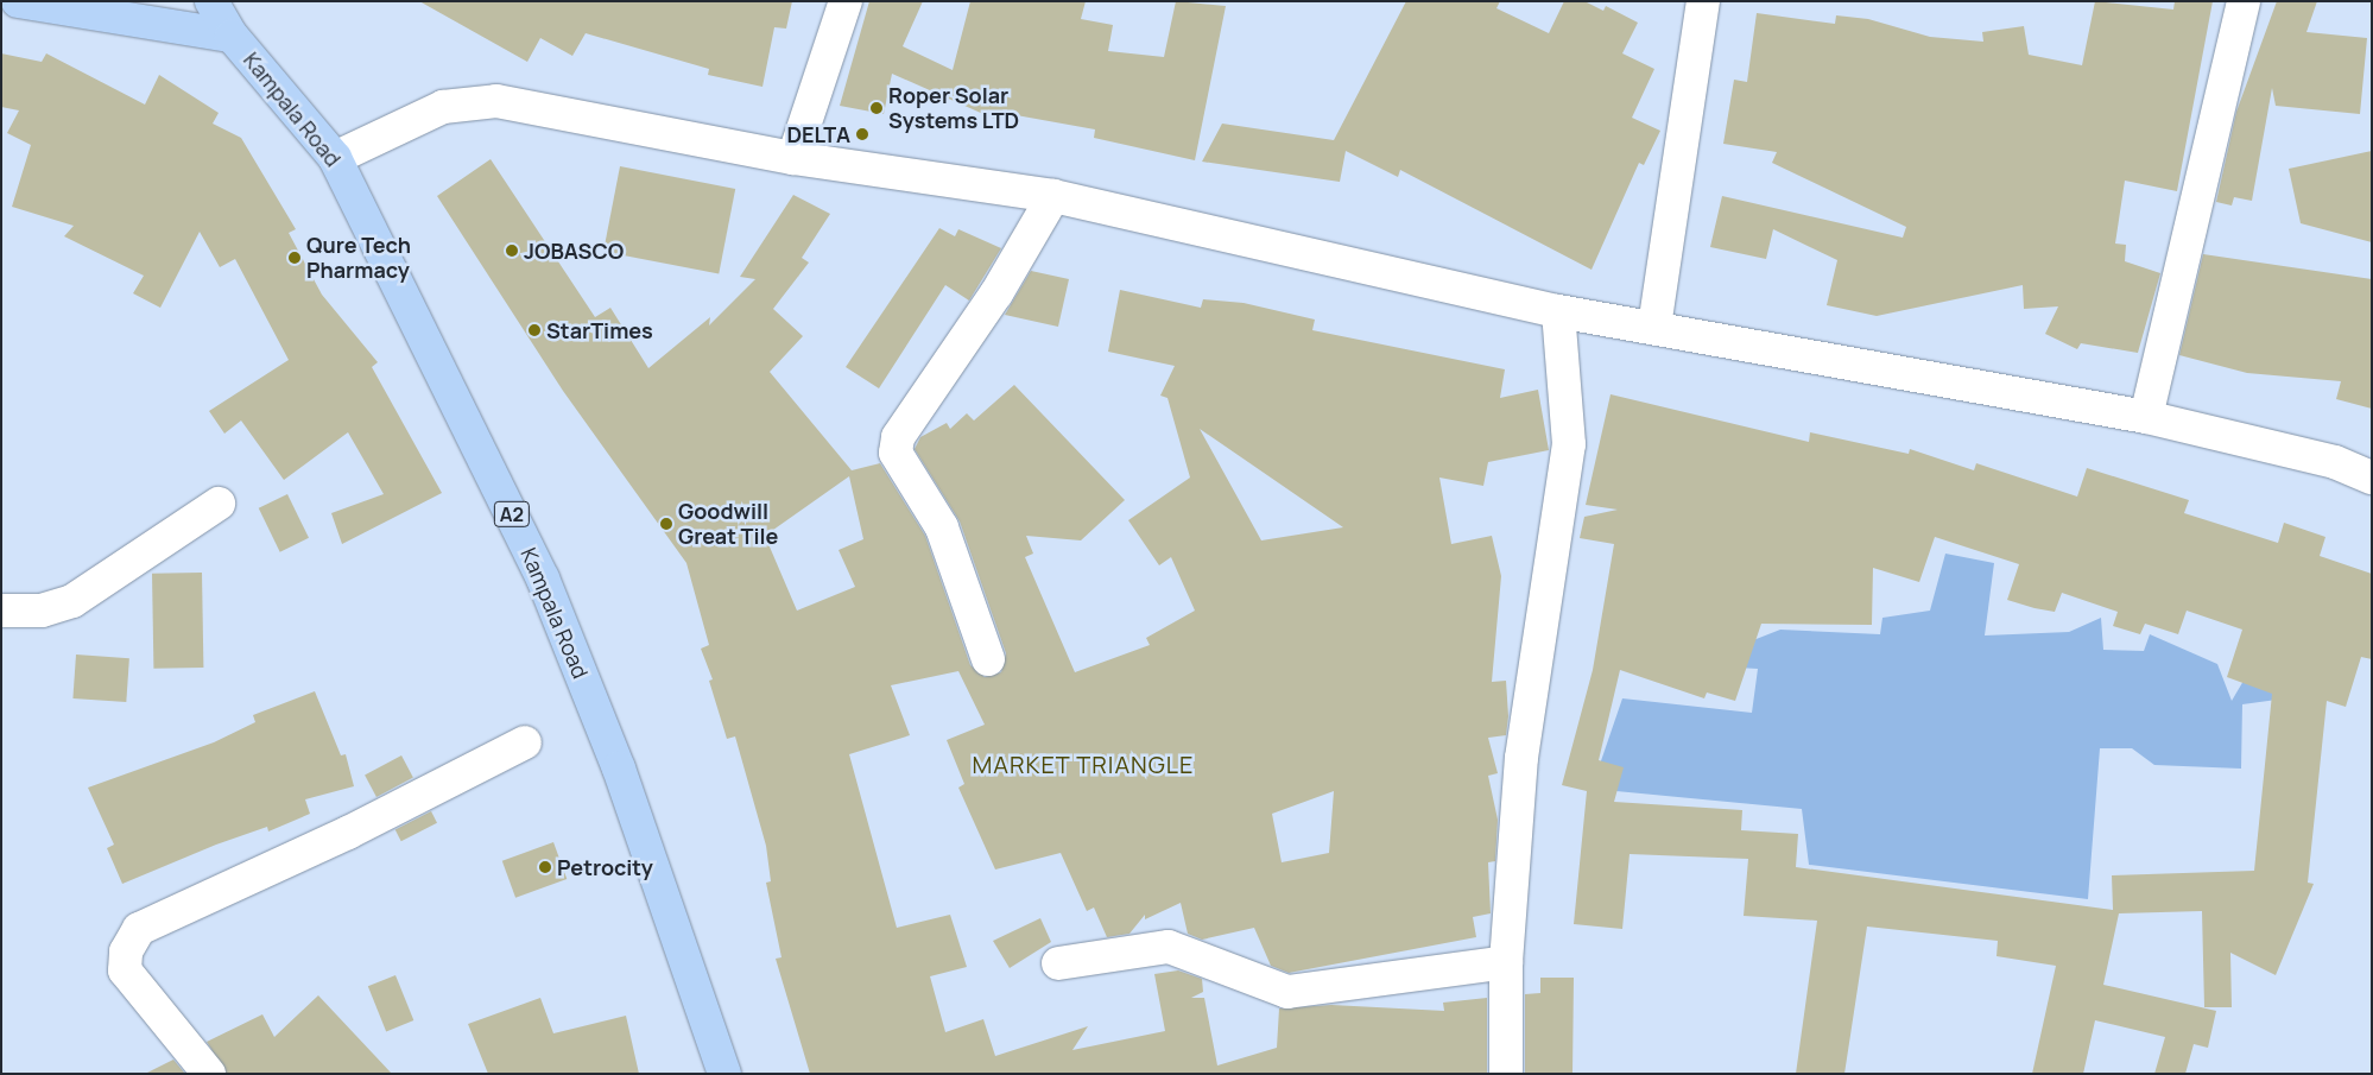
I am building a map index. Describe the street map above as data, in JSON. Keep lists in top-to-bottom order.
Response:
{
  "streets": {
    "main road": ["Kampala Road", "A2"]
  },
  "districts": ["MARKET TRIANGLE"],
  "places": [
    "Roper Solar Systems LTD",
    "DELTA",
    "JOBASCO",
    "Qure Tech Pharmacy",
    "StarTimes",
    "Goodwill Great Tile",
    "Petrocity"
  ]
}
